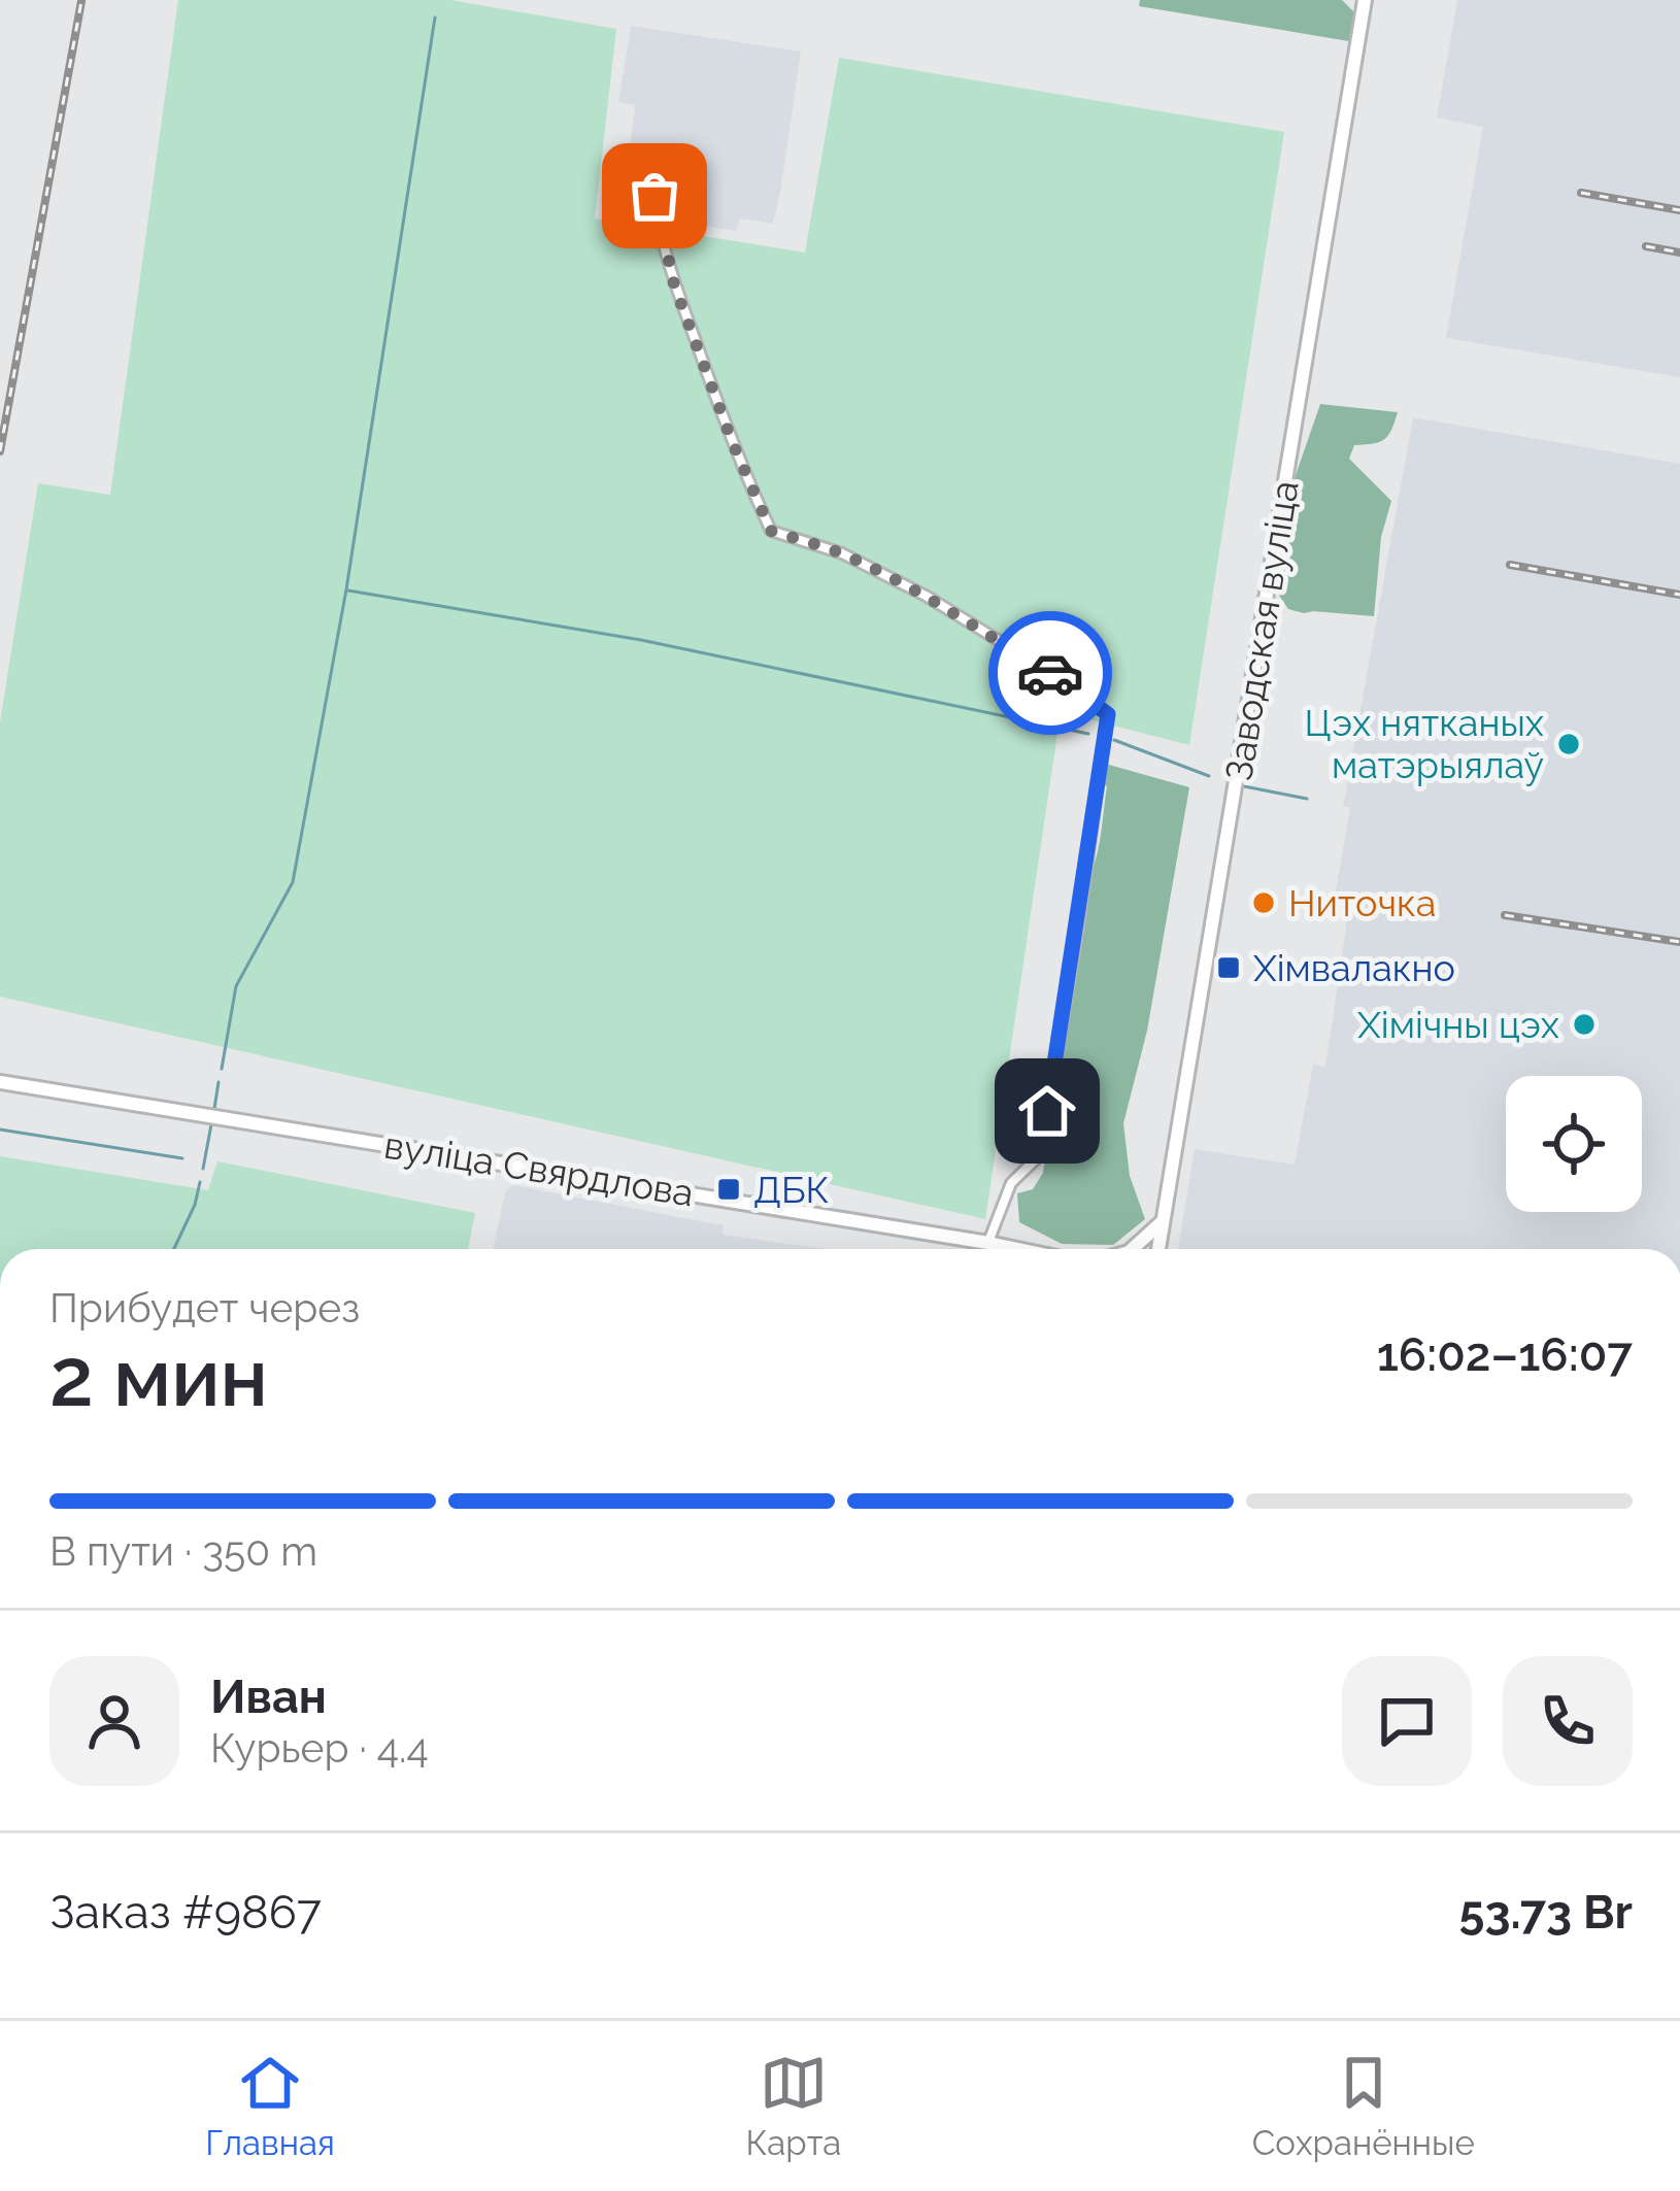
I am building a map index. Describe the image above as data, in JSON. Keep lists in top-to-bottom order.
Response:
{
  "streets": {
    "main road": ["Заводская вуліца", "вуліца Свярдлова"]
  },
  "places": {
    "other": ["Цэх нятканых матэрыялаў", "Ниточка", "Хімічны цэх"],
    "transit": ["Хімвалакно", "ДБК"]
  },
  "page": {
    "heading": ["2 мин", "Прибудет через", "16:02–16:07"],
    "panel": [
      "Иван",
      "Курьер · 4.4",
      "Заказ #9867",
      "53.73 Br"
    ],
    "bar": "В пути · 350 m",
    "tabs": ["Главная", "Карта", "Сохранённые"]
  }
}
